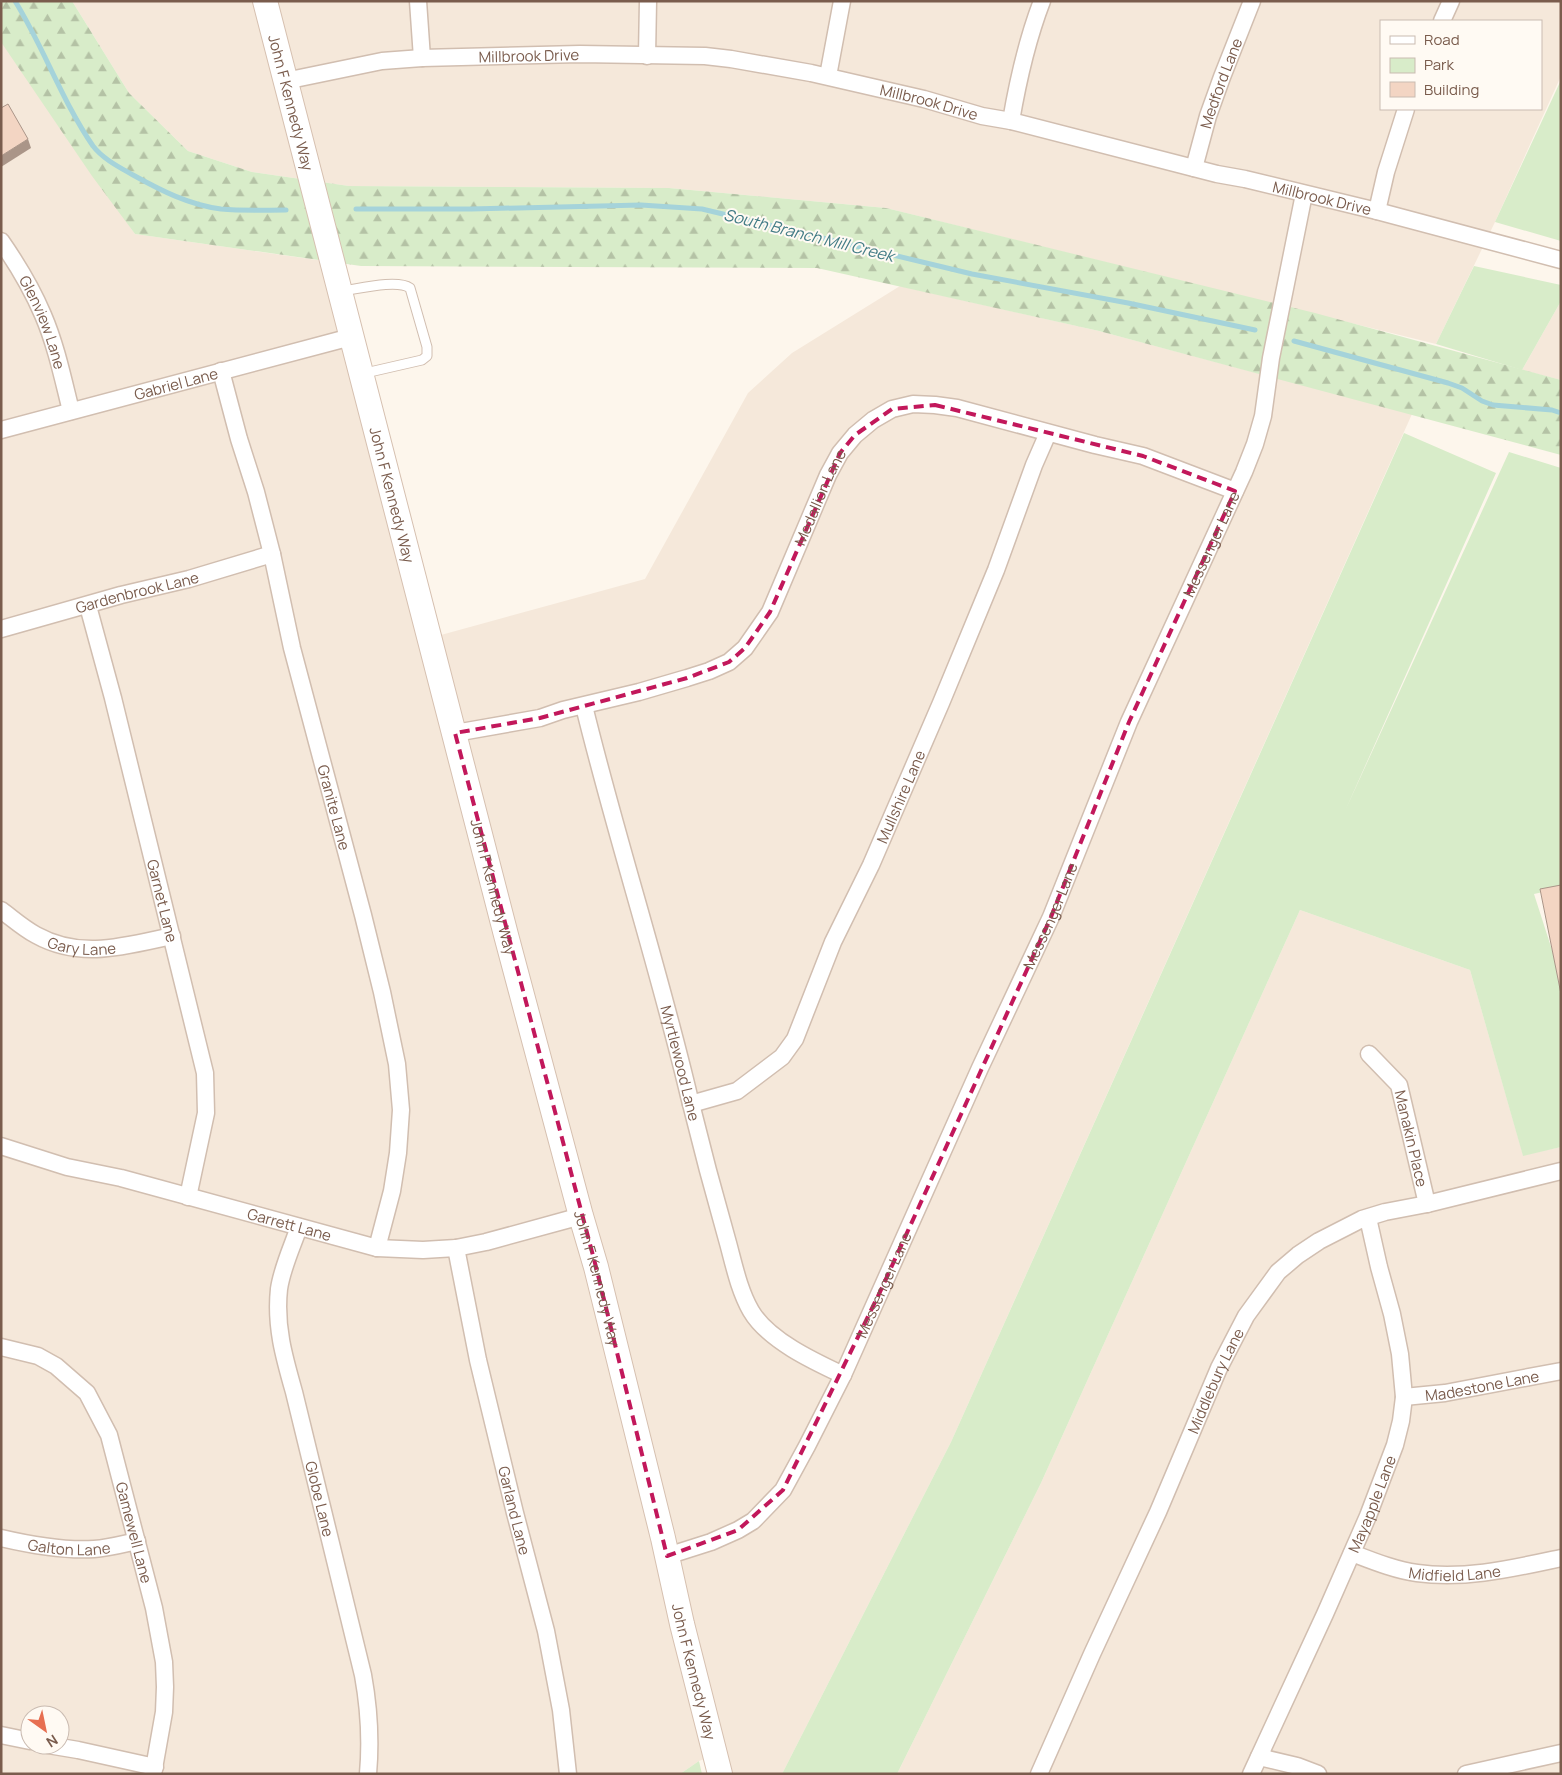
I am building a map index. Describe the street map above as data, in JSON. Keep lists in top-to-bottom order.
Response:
{
  "streets": {
    "street": [
      "Millbrook Drive",
      "Medford Lane",
      "John F Kennedy Way",
      "Glenview Lane",
      "Gabriel Lane",
      "Medallion Lane",
      "Messenger Lane",
      "Gardenbrook Lane",
      "Mullshire Lane",
      "Granite Lane",
      "Garnet Lane",
      "Gary Lane",
      "Myrtlewood Lane",
      "Manakin Place",
      "Garrett Lane",
      "Middlebury Lane",
      "Madestone Lane",
      "Globe Lane",
      "Mayapple Lane",
      "Garland Lane",
      "Gamewell Lane",
      "Galton Lane",
      "Midfield Lane"
    ]
  },
  "crossings": [
    ["Millbrook Drive", "Medford Lane"],
    ["Millbrook Drive", "John F Kennedy Way"],
    ["Millbrook Drive", "Messenger Lane"],
    ["John F Kennedy Way", "Gabriel Lane"],
    ["John F Kennedy Way", "Medallion Lane"],
    ["John F Kennedy Way", "Messenger Lane"],
    ["John F Kennedy Way", "Garrett Lane"],
    ["Glenview Lane", "Gabriel Lane"],
    ["Gabriel Lane", "Granite Lane"],
    ["Medallion Lane", "Messenger Lane"],
    ["Medallion Lane", "Mullshire Lane"],
    ["Medallion Lane", "Myrtlewood Lane"],
    ["Messenger Lane", "Myrtlewood Lane"],
    ["Gardenbrook Lane", "Granite Lane"],
    ["Gardenbrook Lane", "Garnet Lane"],
    ["Mullshire Lane", "Myrtlewood Lane"],
    ["Granite Lane", "Garrett Lane"],
    ["Garnet Lane", "Gary Lane"],
    ["Garnet Lane", "Garrett Lane"],
    ["Manakin Place", "Middlebury Lane"],
    ["Garrett Lane", "Globe Lane"],
    ["Garrett Lane", "Garland Lane"],
    ["Middlebury Lane", "Mayapple Lane"],
    ["Madestone Lane", "Mayapple Lane"],
    ["Mayapple Lane", "Midfield Lane"],
    ["Gamewell Lane", "Galton Lane"]
  ],
  "water": ["South Branch Mill Creek"],
  "legend": ["Road", "Park", "Building"],
  "north": "bottom right"
}
